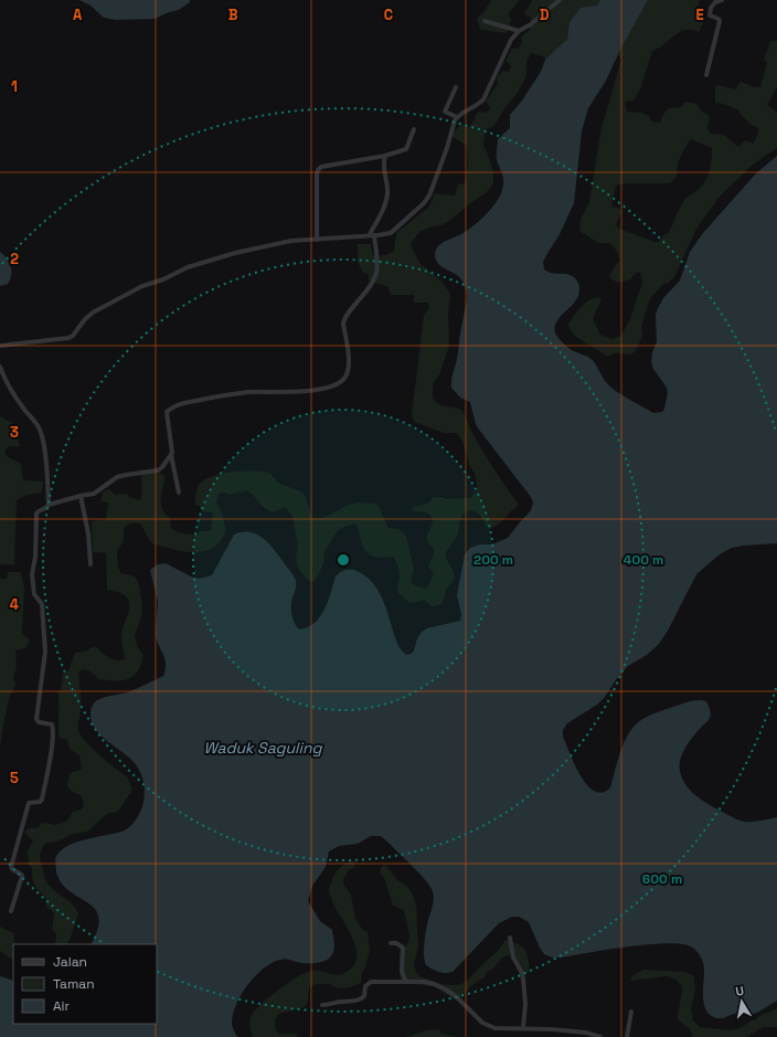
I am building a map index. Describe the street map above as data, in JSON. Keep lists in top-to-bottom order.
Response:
{
  "water": ["Waduk Saguling"],
  "legend": ["Jalan", "Taman", "Air"],
  "north": "top",
  "grid": {
    "columns": [
      "A",
      "B",
      "C",
      "D",
      "E"
    ],
    "rows": [
      "1",
      "2",
      "3",
      "4",
      "5"
    ]
  },
  "rings": ["200 m", "400 m", "600 m"]
}
